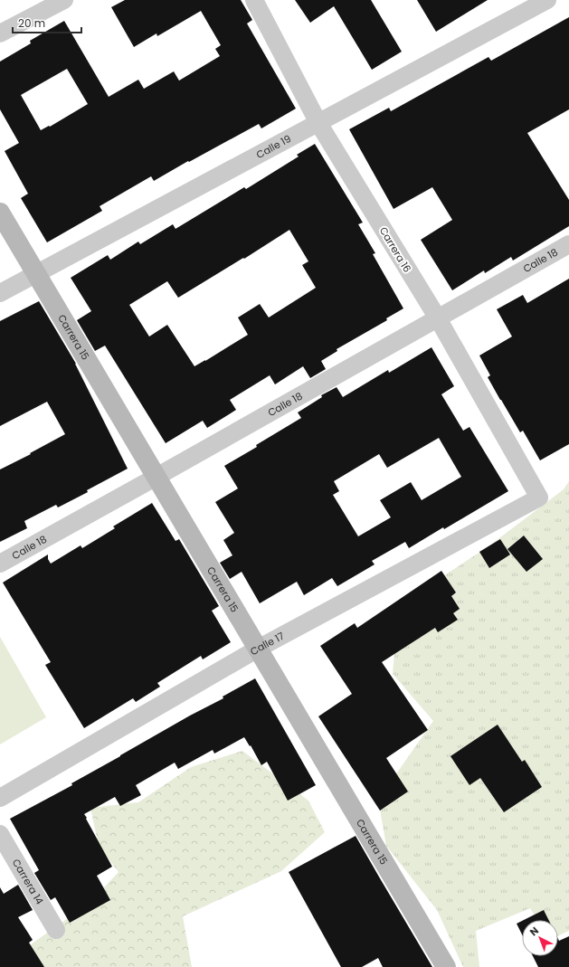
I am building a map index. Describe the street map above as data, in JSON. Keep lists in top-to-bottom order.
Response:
{
  "streets": {
    "street": [
      "Calle 19",
      "Carrera 16",
      "Calle 18",
      "Carrera 15",
      "Calle 17",
      "Carrera 14"
    ]
  },
  "crossings": [
    ["Calle 19", "Carrera 16"],
    ["Calle 19", "Carrera 15"],
    ["Carrera 16", "Calle 18"],
    ["Carrera 16", "Calle 17"],
    ["Calle 18", "Carrera 15"],
    ["Carrera 15", "Calle 17"]
  ],
  "scale_bar": "20 m",
  "north": "top left"
}
